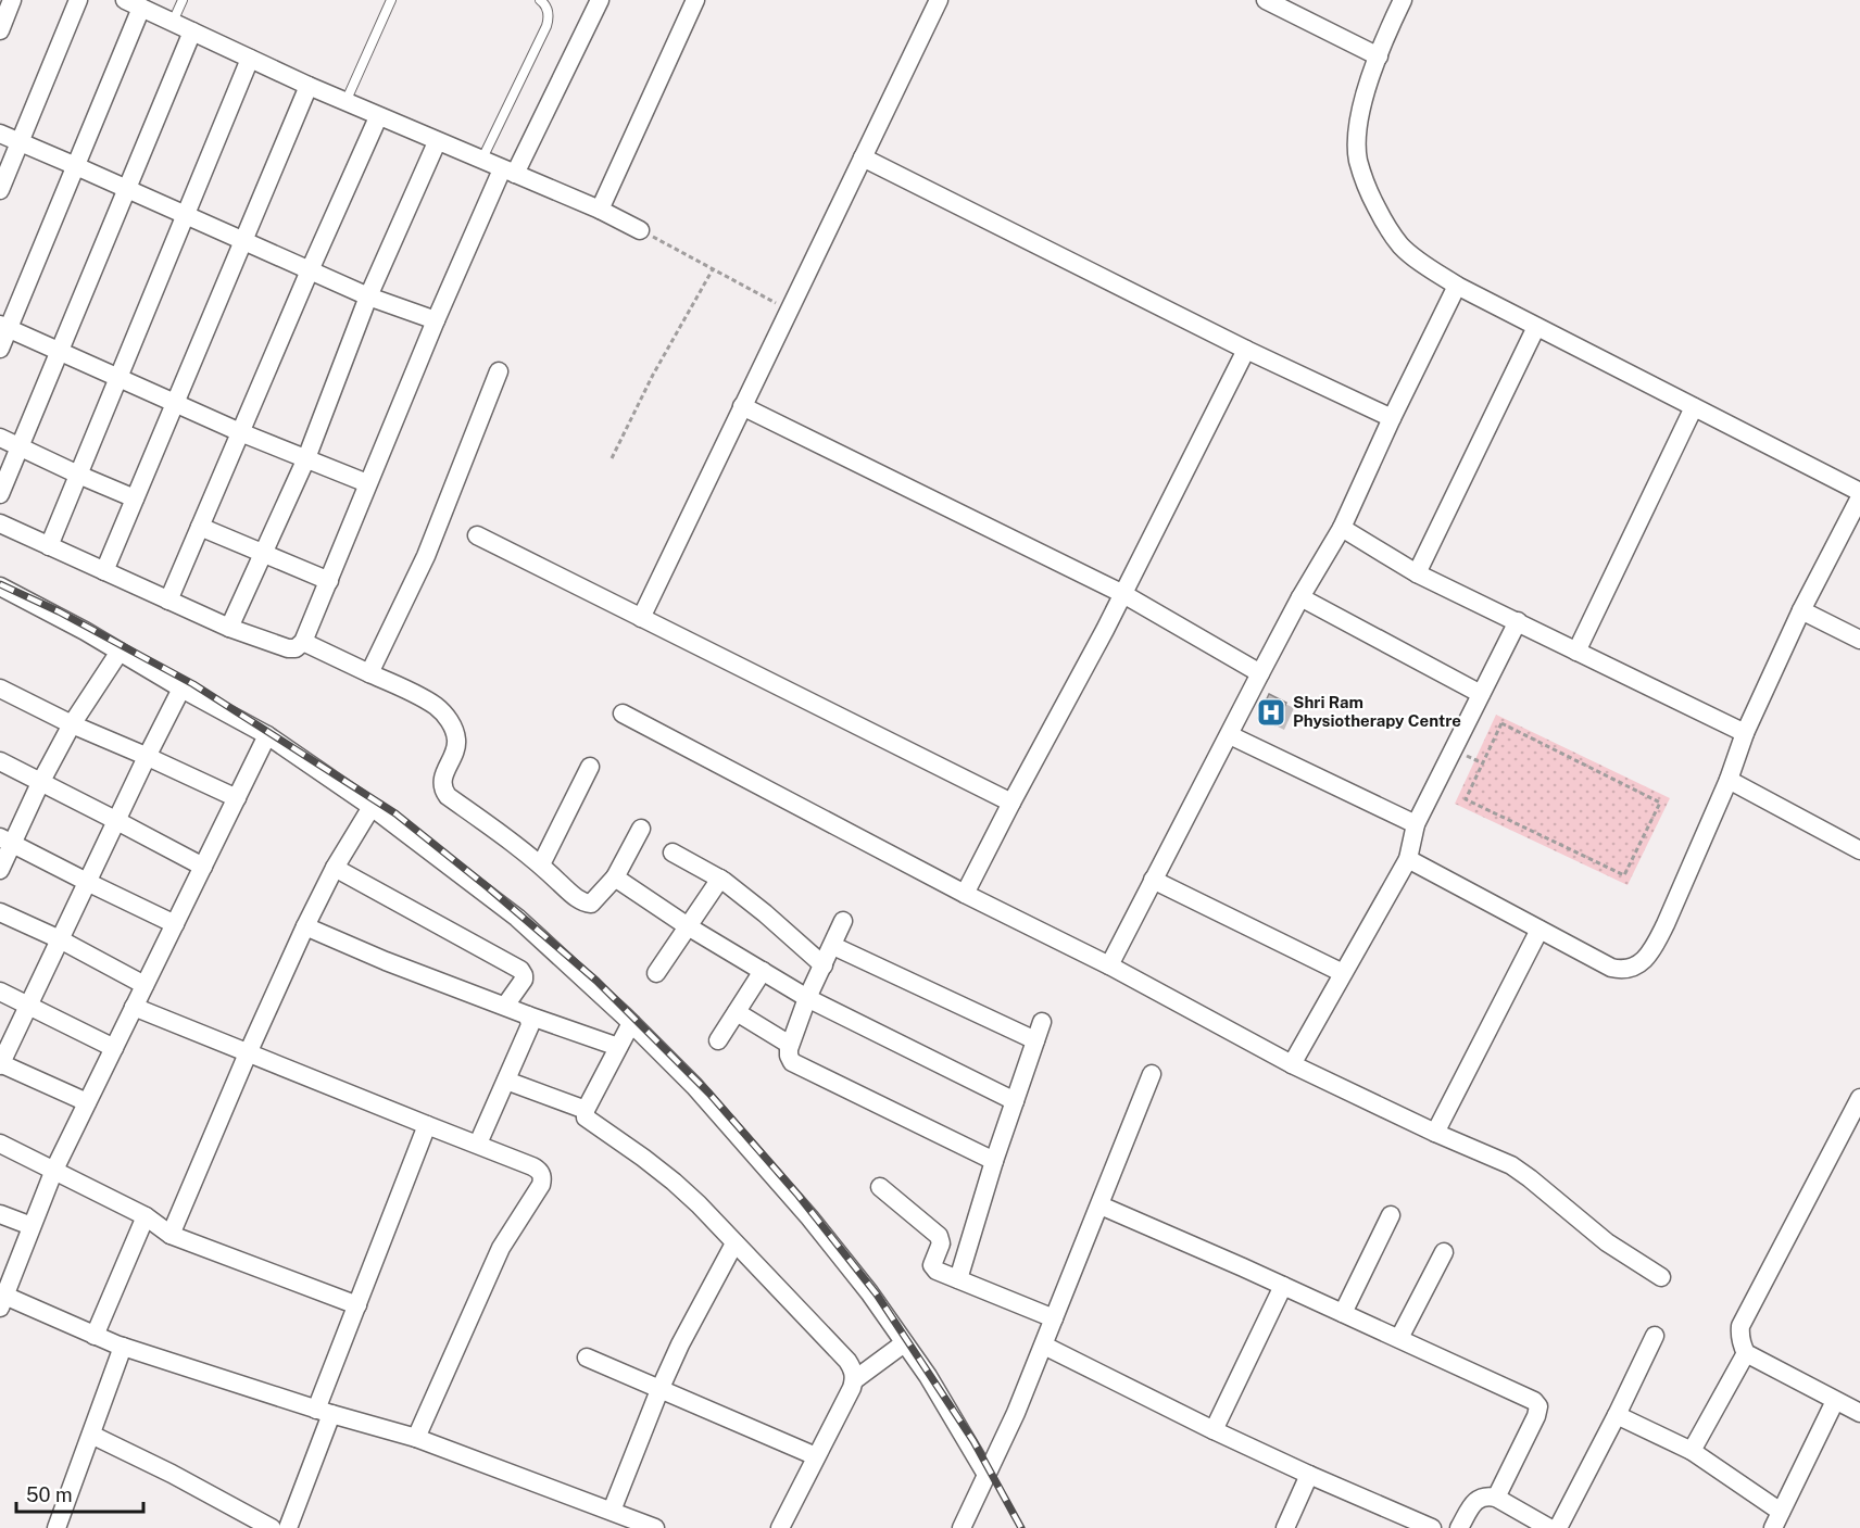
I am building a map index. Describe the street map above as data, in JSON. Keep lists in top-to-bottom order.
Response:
{
  "places": {
    "hospital": ["Shri Ram Physiotherapy Centre"]
  },
  "scale_bar": "50 m"
}
